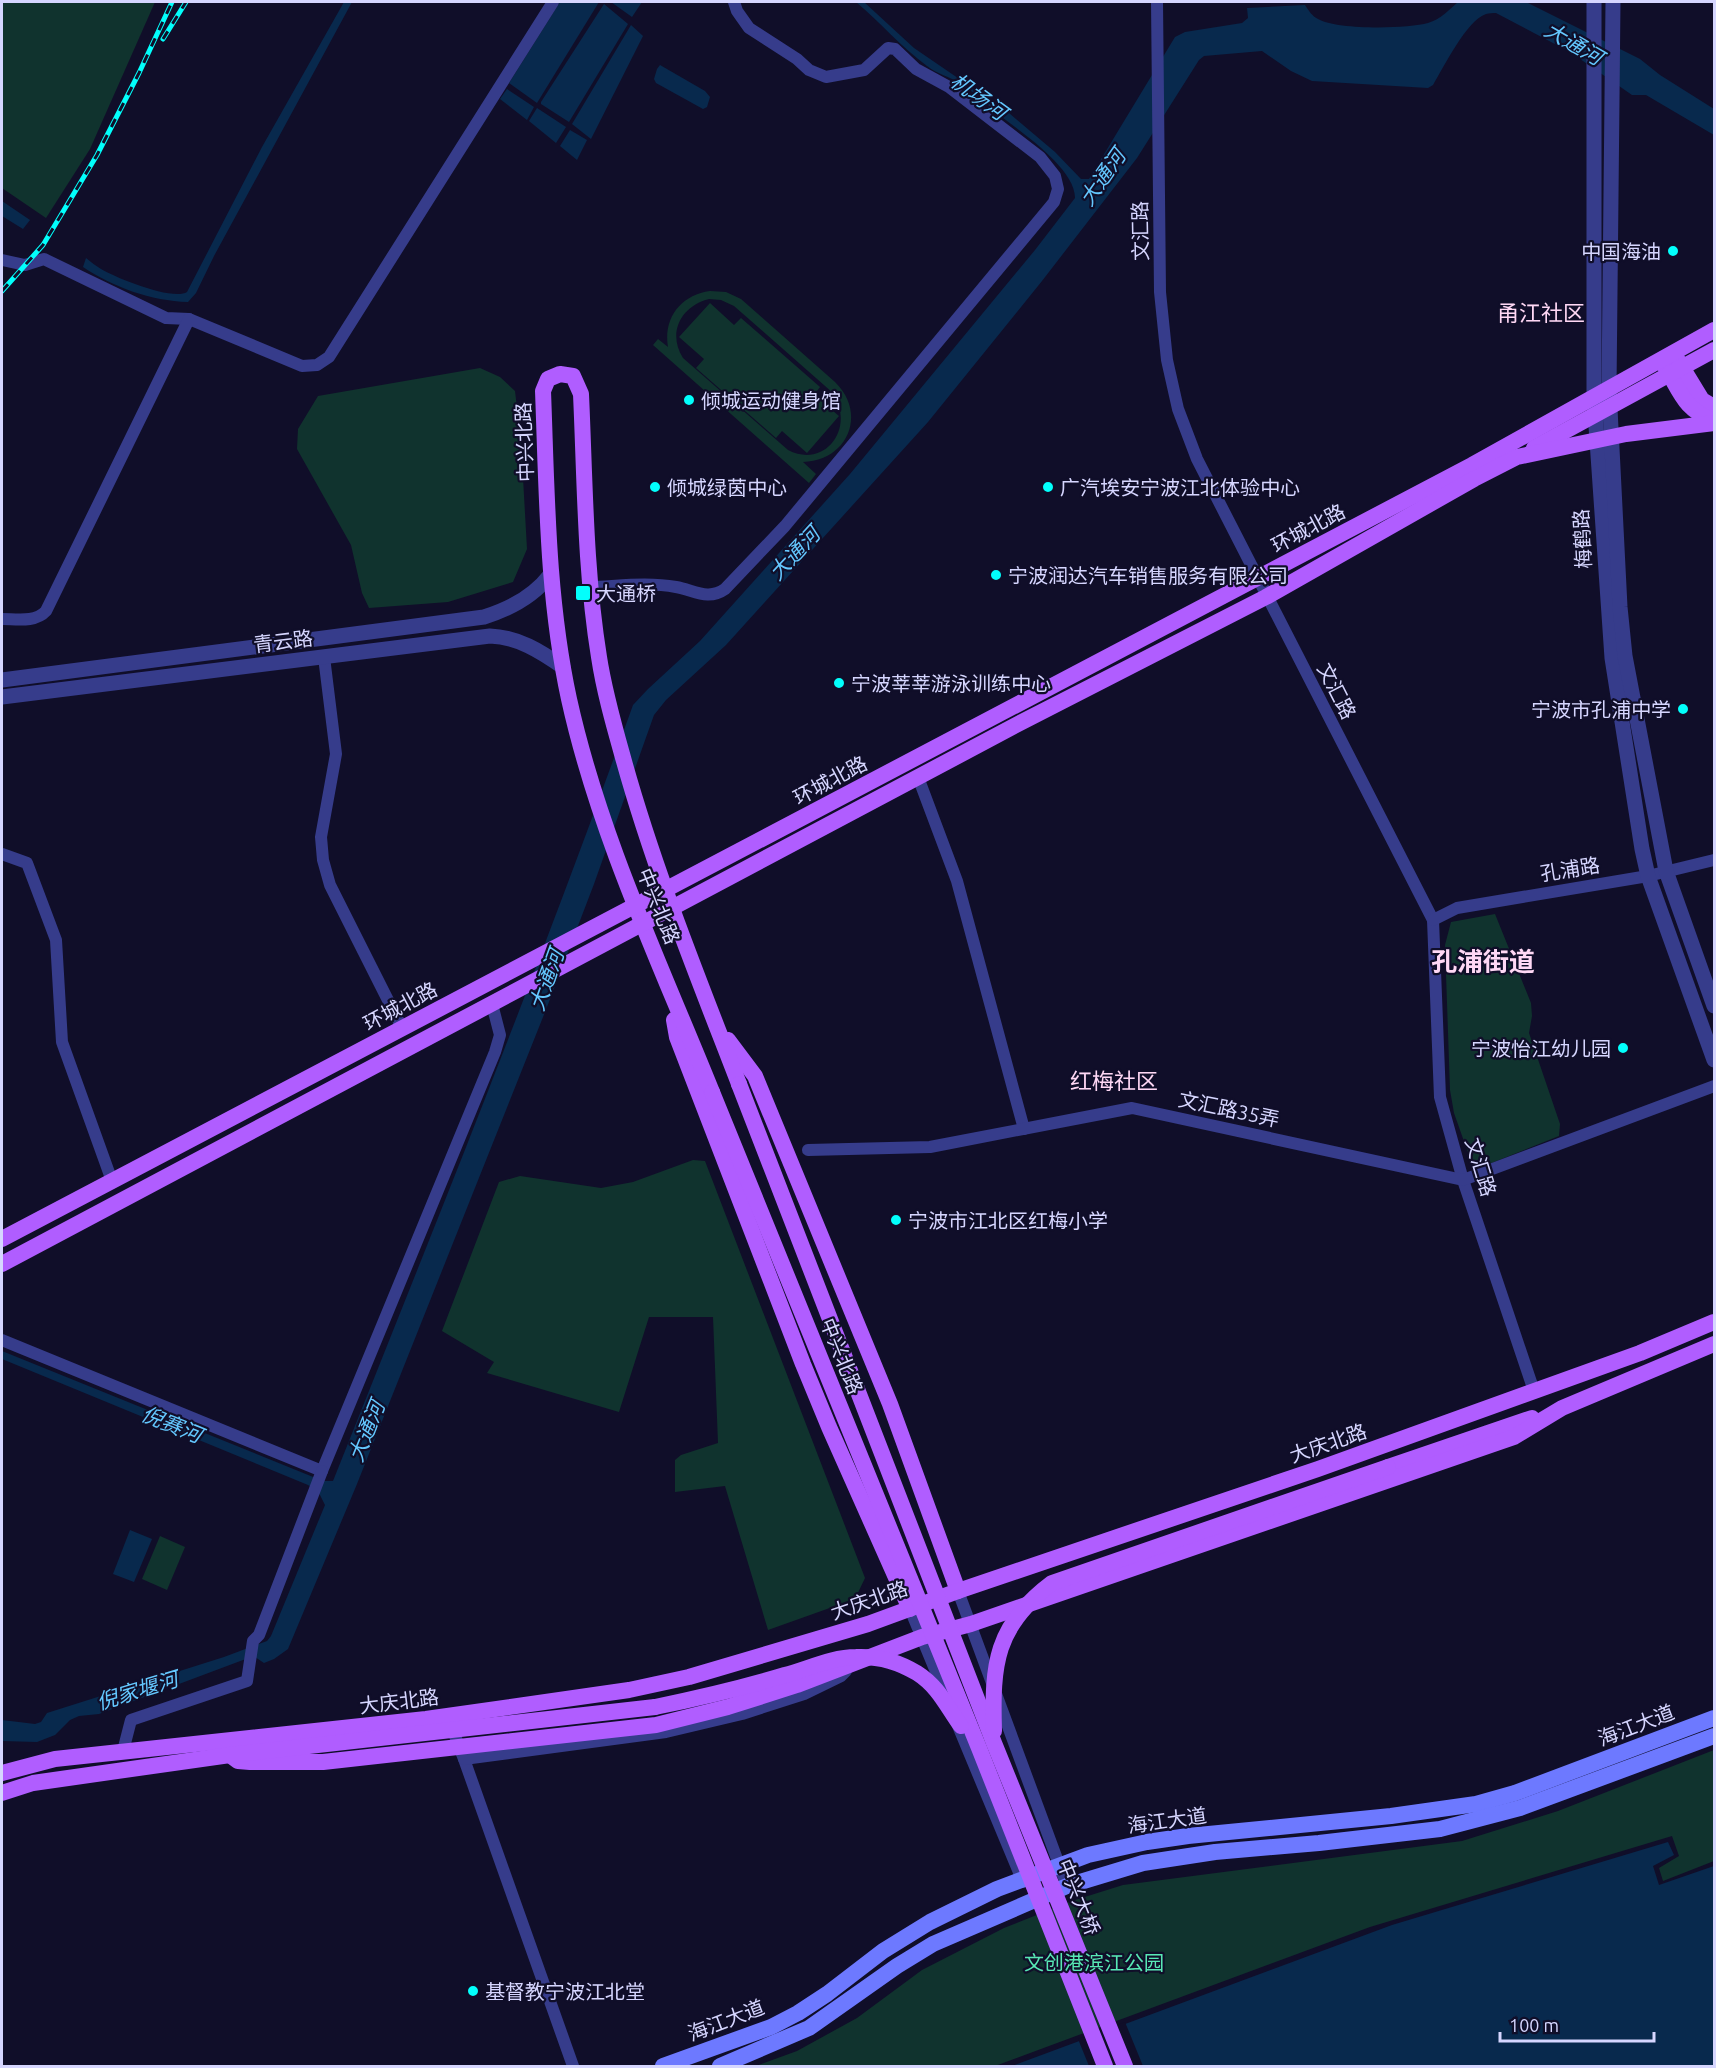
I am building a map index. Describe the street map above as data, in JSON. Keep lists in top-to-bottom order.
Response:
{
  "streets": {
    "main road": [
      "中兴北路",
      "环城北路",
      "大庆北路",
      "海江大道",
      "中兴大桥"
    ],
    "street": [
      "文汇路",
      "梅鹤路",
      "青云路",
      "孔浦路",
      "文汇路35弄"
    ]
  },
  "crossings": [
    ["文汇路", "环城北路"],
    ["文汇路", "孔浦路"],
    ["文汇路", "文汇路35弄"],
    ["文汇路", "大庆北路"],
    ["中兴北路", "环城北路"],
    ["中兴北路", "青云路"],
    ["中兴北路", "中兴大桥"],
    ["环城北路", "梅鹤路"],
    ["梅鹤路", "孔浦路"]
  ],
  "districts": ["甬江社区", "孔浦街道", "红梅社区"],
  "water": [
    "大通河",
    "机场河",
    "倪赛河",
    "倪家堰河"
  ],
  "parks": ["文创港滨江公园"],
  "places": {
    "other": [
      "中国海油",
      "倾城运动健身馆",
      "倾城绿茵中心",
      "广汽埃安宁波江北体验中心",
      "宁波润达汽车销售服务有限公司",
      "宁波莘莘游泳训练中心",
      "宁波市孔浦中学",
      "宁波怡江幼儿园",
      "宁波市江北区红梅小学",
      "基督教宁波江北堂"
    ],
    "transit": ["大通桥"]
  },
  "scale_bar": "100 m"
}
